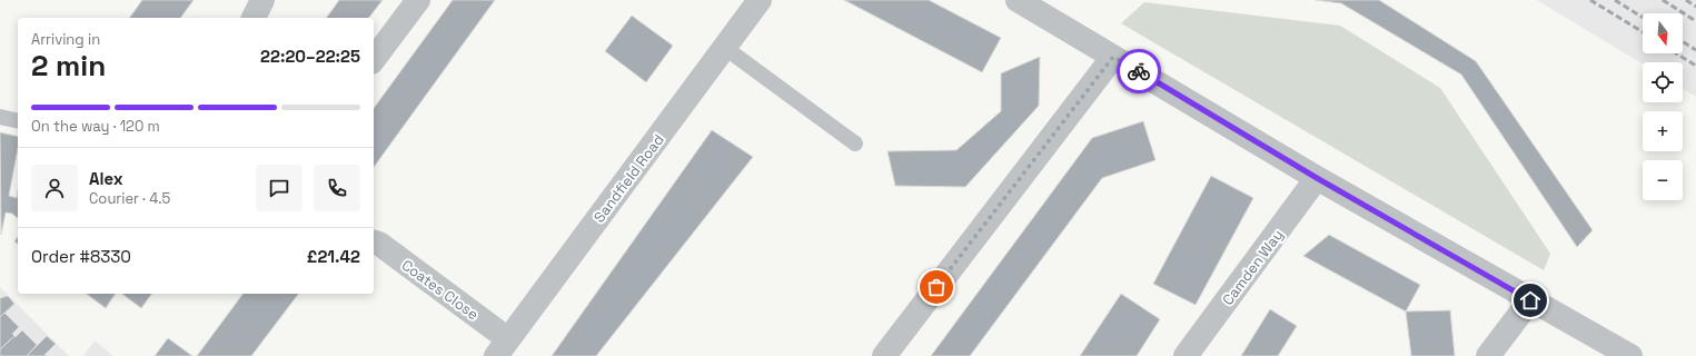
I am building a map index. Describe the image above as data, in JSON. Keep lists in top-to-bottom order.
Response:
{
  "streets": {
    "street": ["Sandfield Road", "Camden Way", "Coates Close"]
  },
  "crossings": [
    ["Sandfield Road", "Coates Close"]
  ],
  "north": "bottom",
  "page": {
    "map_buttons": ["+", "−"],
    "heading": ["2 min", "Arriving in", "22:20–22:25"],
    "panel": [
      "Alex",
      "Courier · 4.5",
      "Order #8330",
      "£21.42"
    ],
    "bar": "On the way · 120 m"
  }
}
